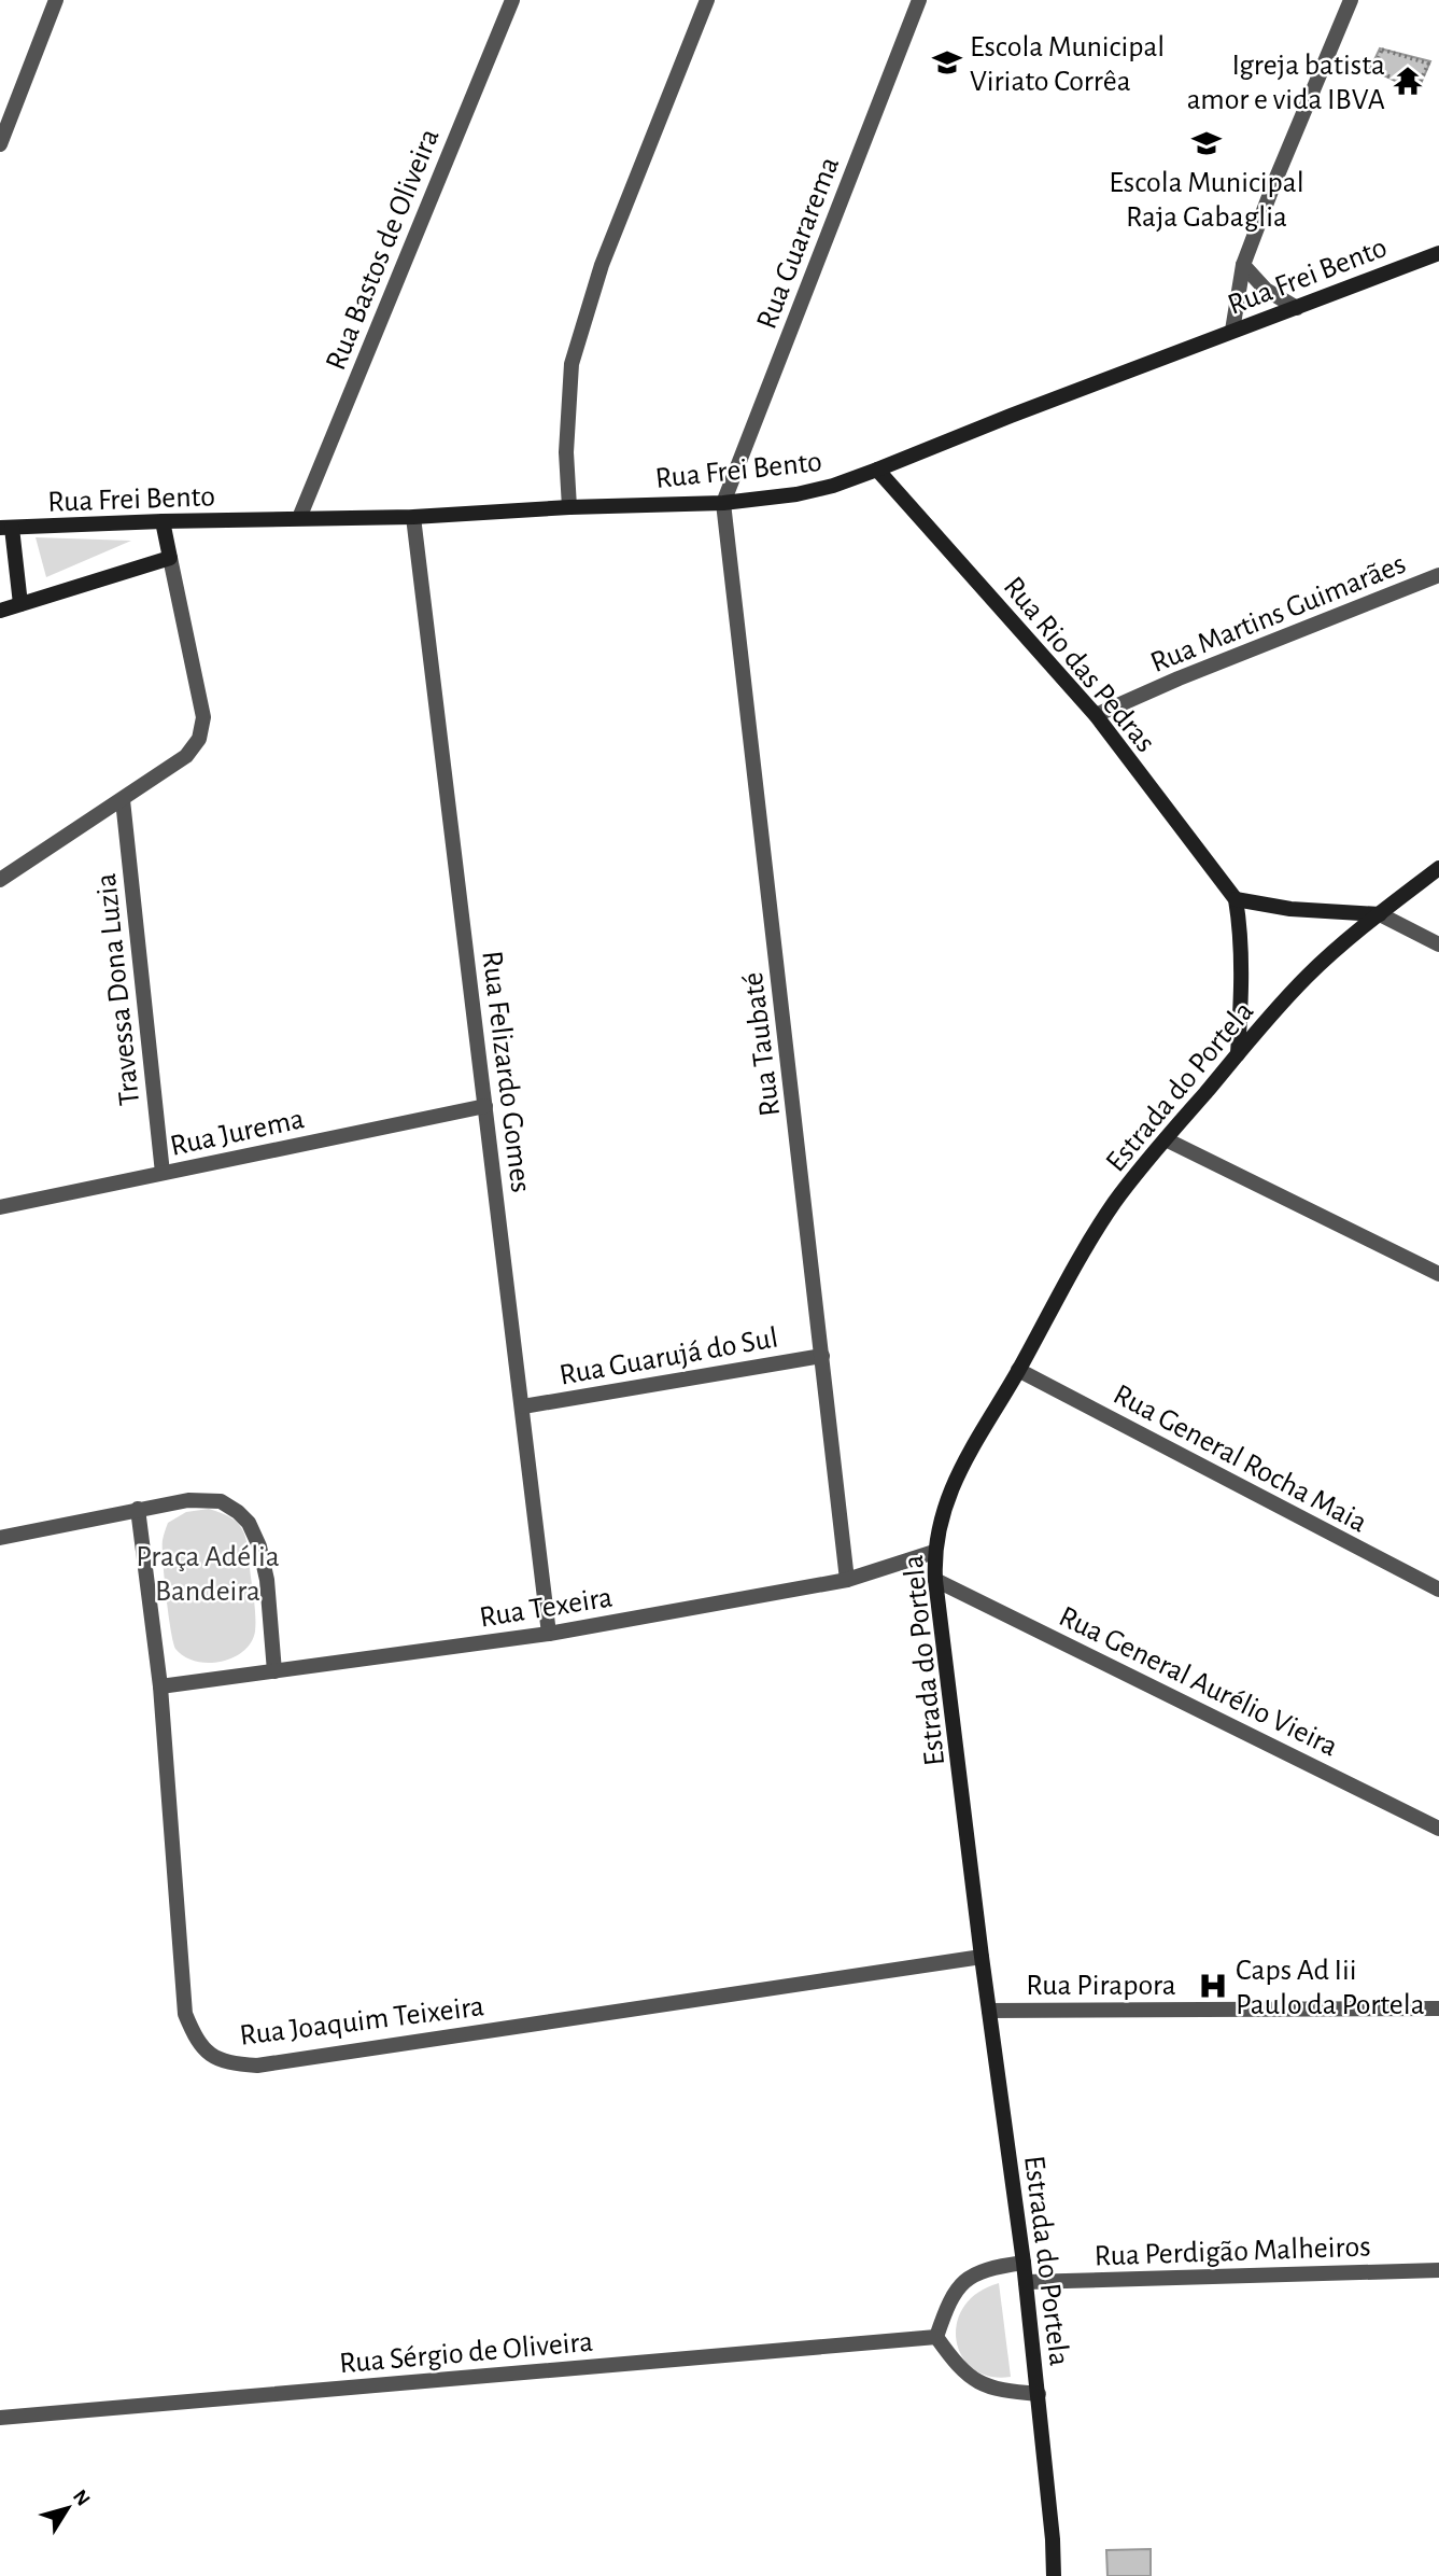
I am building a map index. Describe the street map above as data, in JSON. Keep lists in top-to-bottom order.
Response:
{
  "streets": {
    "street": [
      "Rua Guararema",
      "Rua Bastos de Oliveira",
      "Rua Frei Bento",
      "Rua Martins Guimarães",
      "Rua Rio das Pedras",
      "Travessa Dona Luzia",
      "Rua Taubaté",
      "Rua Felizardo Gomes",
      "Estrada do Portela",
      "Rua Jurema",
      "Rua Guarujá do Sul",
      "Rua General Rocha Maia",
      "Rua Texeira",
      "Rua General Aurélio Vieira",
      "Rua Pirapora",
      "Rua Joaquim Teixeira",
      "Rua Perdigão Malheiros",
      "Rua Sérgio de Oliveira"
    ]
  },
  "crossings": [
    ["Rua Guararema", "Rua Frei Bento"],
    ["Rua Guararema", "Rua Taubaté"],
    ["Rua Bastos de Oliveira", "Rua Frei Bento"],
    ["Rua Frei Bento", "Rua Rio das Pedras"],
    ["Rua Frei Bento", "Rua Taubaté"],
    ["Rua Frei Bento", "Rua Felizardo Gomes"],
    ["Rua Martins Guimarães", "Rua Rio das Pedras"],
    ["Travessa Dona Luzia", "Rua Jurema"],
    ["Rua Taubaté", "Rua Guarujá do Sul"],
    ["Rua Taubaté", "Rua Texeira"],
    ["Rua Felizardo Gomes", "Rua Jurema"],
    ["Rua Felizardo Gomes", "Rua Guarujá do Sul"],
    ["Rua Felizardo Gomes", "Rua Texeira"],
    ["Estrada do Portela", "Rua General Rocha Maia"],
    ["Estrada do Portela", "Rua Texeira"],
    ["Estrada do Portela", "Rua General Aurélio Vieira"],
    ["Estrada do Portela", "Rua Pirapora"],
    ["Estrada do Portela", "Rua Joaquim Teixeira"],
    ["Estrada do Portela", "Rua Perdigão Malheiros"],
    ["Rua Texeira", "Rua Joaquim Teixeira"]
  ],
  "parks": ["Praça Adélia Bandeira"],
  "places": {
    "school or university": ["Escola Municipal Viriato Corrêa", "Escola Municipal Raja Gabaglia"],
    "temple": ["Igreja batista amor e vida IBVA"],
    "hospital": ["Caps Ad Iii Paulo da Portela"]
  },
  "north": "top right"
}
